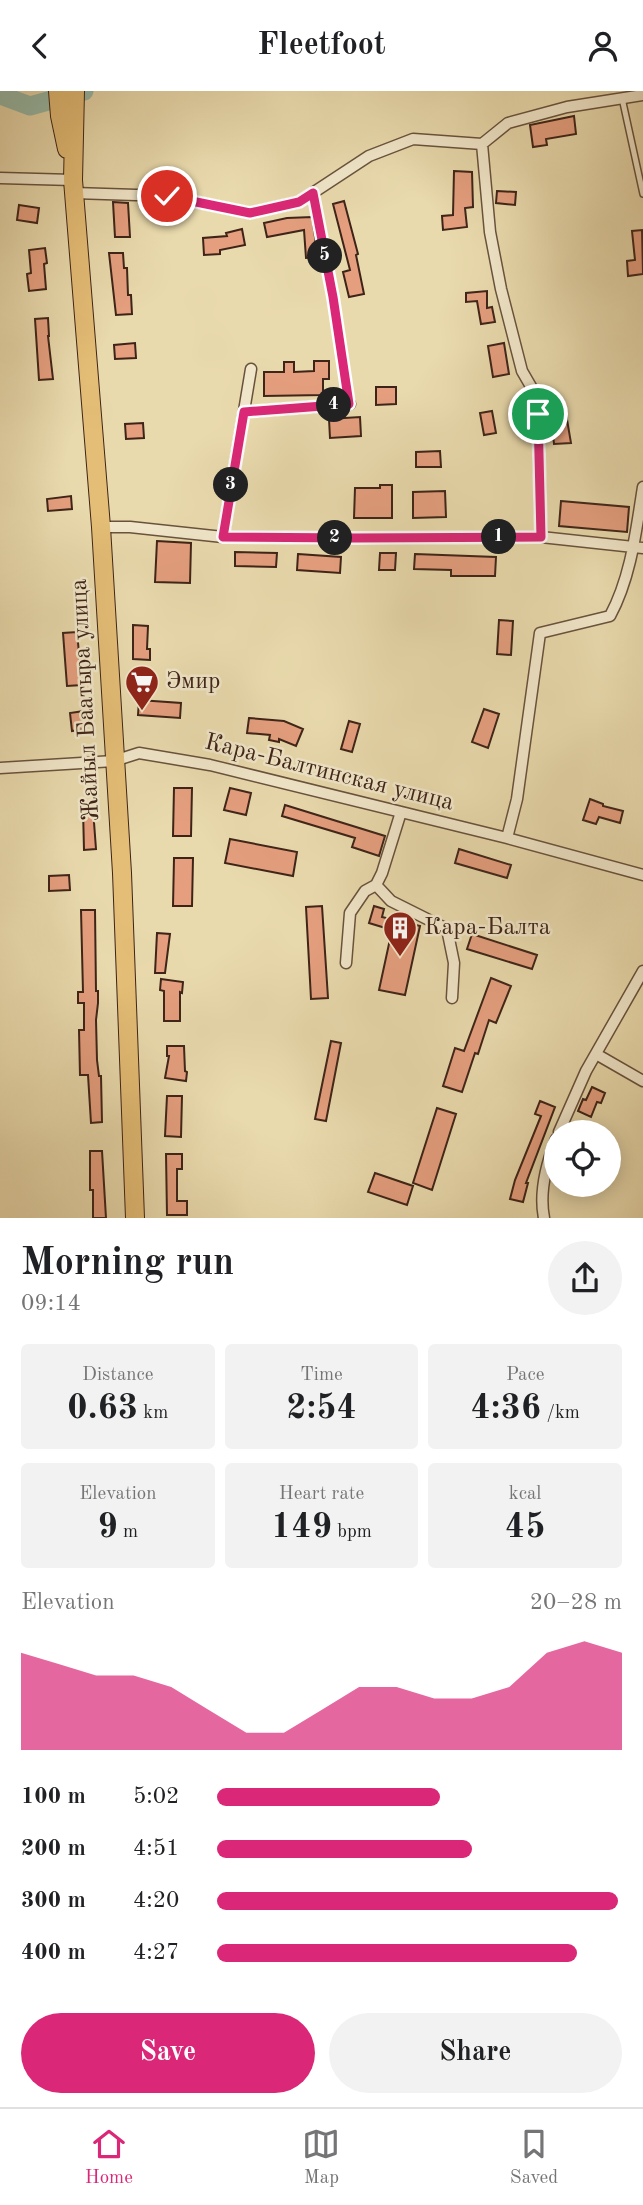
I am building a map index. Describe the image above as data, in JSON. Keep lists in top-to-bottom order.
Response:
{
  "streets": {
    "highway": ["Жайыл Баатыра улица"],
    "street": ["Кара-Балтинская улица"]
  },
  "crossings": [
    ["Жайыл Баатыра улица", "Кара-Балтинская улица"]
  ],
  "places": {
    "supermarket": ["Эмир"],
    "building": ["Кара-Балта"]
  },
  "page": {
    "header": "Fleetfoot",
    "pins": [
      "5",
      "4",
      "3",
      "1",
      "2"
    ],
    "heading": ["Morning run", "09:14"],
    "stats": [
      ["Distance", "0.63 km"],
      ["Time", "2:54"],
      ["Pace", "4:36 /km"],
      ["Elevation", "9 m"],
      ["Heart rate", "149 bpm"],
      ["kcal", "45"]
    ],
    "chart": ["Elevation", "20–28 m"],
    "list": [
      {
        "name": "100 m",
        "note": "5:02"
      },
      {
        "name": "200 m",
        "note": "4:51"
      },
      {
        "name": "300 m",
        "note": "4:20"
      },
      {
        "name": "400 m",
        "note": "4:27"
      }
    ],
    "buttons": ["Save", "Share"],
    "tabs": ["Home", "Map", "Saved"]
  }
}
